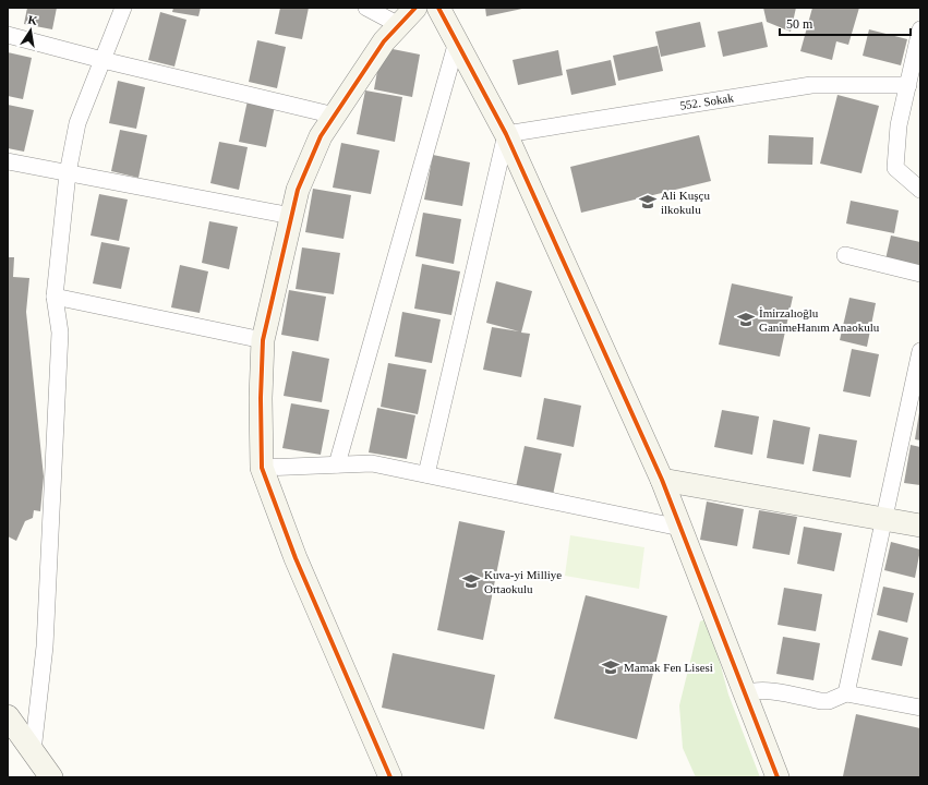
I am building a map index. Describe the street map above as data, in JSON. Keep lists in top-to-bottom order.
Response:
{
  "streets": {
    "street": ["552. Sokak"]
  },
  "places": {
    "school or university": [
      "Ali Kuşçu ilkokulu",
      "İmirzalıoğlu GanimeHanım Anaokulu",
      "Kuva-yi Milliye Ortaokulu",
      "Mamak Fen Lisesi"
    ]
  },
  "scale_bar": "50 m",
  "north": "top"
}
